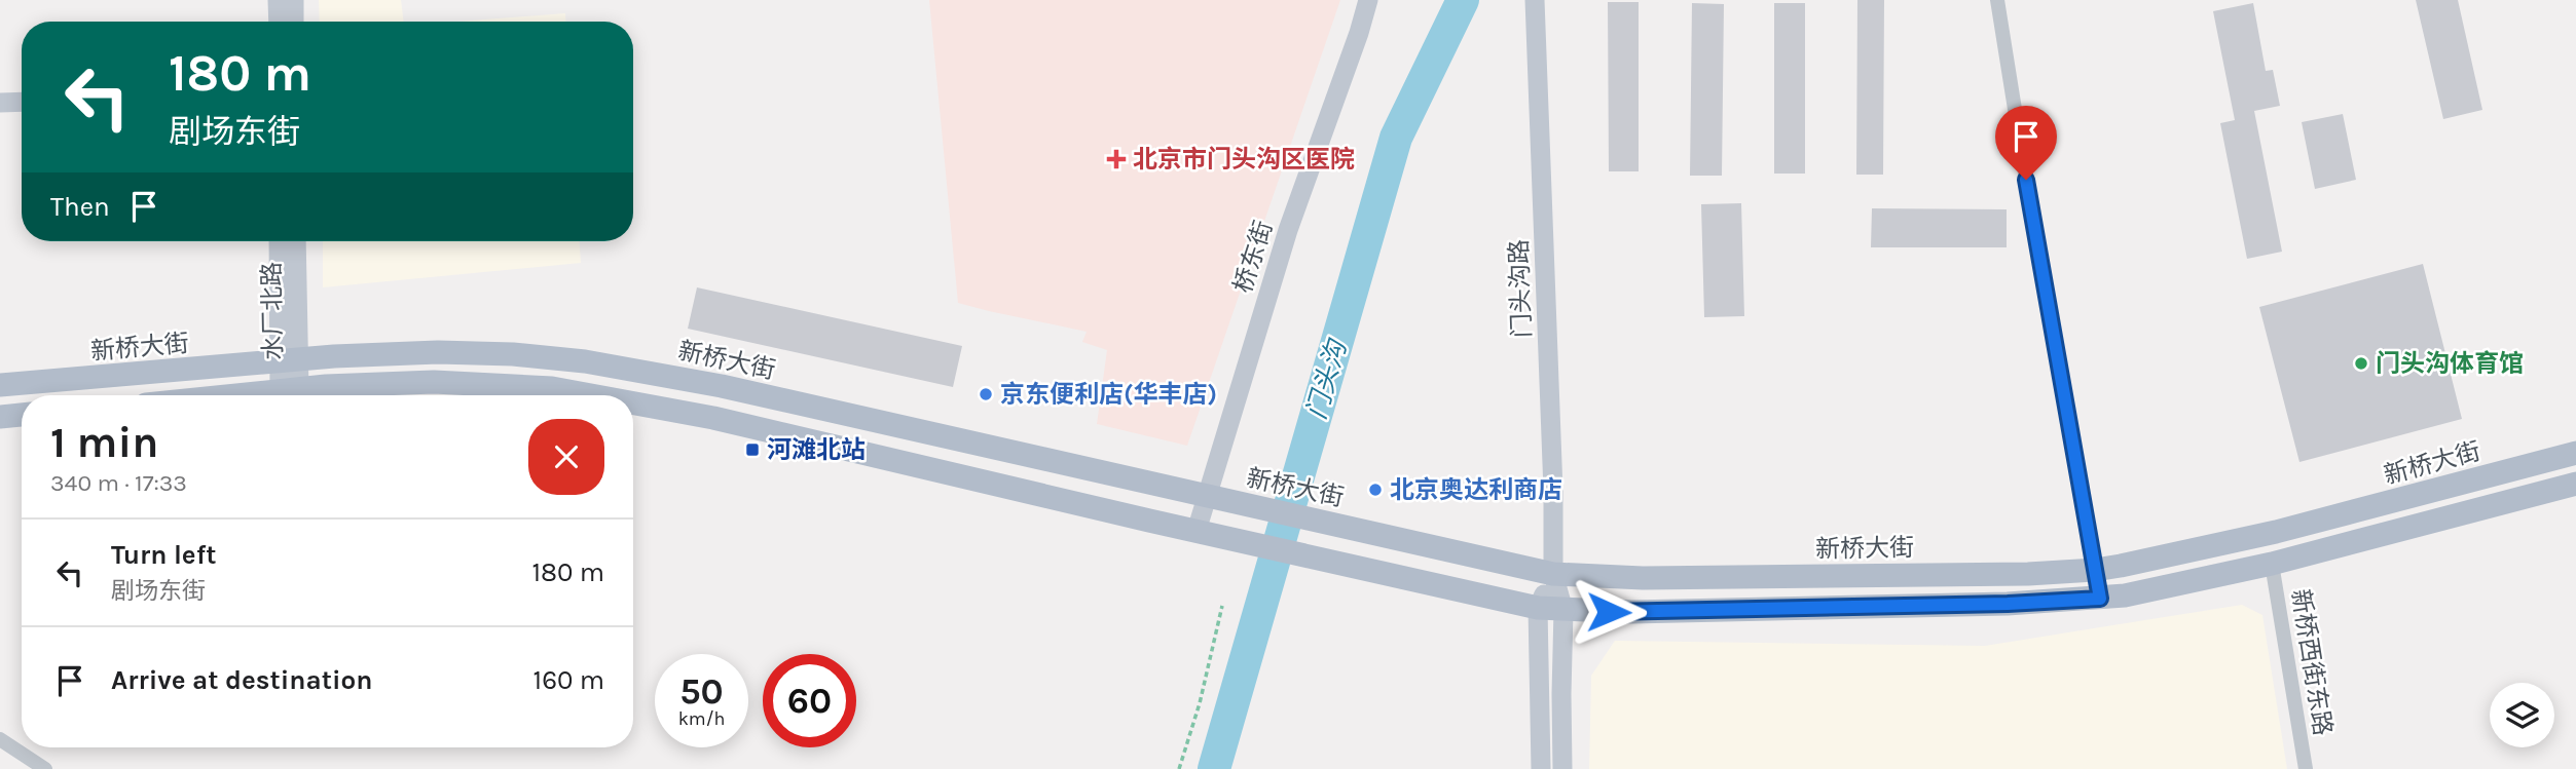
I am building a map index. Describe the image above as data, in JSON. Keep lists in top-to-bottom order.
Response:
{
  "streets": {
    "main road": ["新桥大街"],
    "street": [
      "桥东街",
      "门头沟路",
      "水厂北路",
      "新桥西街东路"
    ]
  },
  "crossings": [
    ["桥东街", "新桥大街"],
    ["门头沟路", "新桥大街"],
    ["水厂北路", "新桥大街"]
  ],
  "water": ["门头沟"],
  "places": {
    "health": ["北京市门头沟区医院"],
    "other": ["门头沟体育馆", "京东便利店(华丰店)", "北京奥达利商店"],
    "transit": ["河滩北站"]
  },
  "page": {
    "turn": ["180 m", "剧场东街"],
    "then": "Then",
    "heading": ["1 min", "340 m · 17:33"],
    "list": [
      {
        "name": "Turn left",
        "note": "剧场东街",
        "value": "180 m"
      },
      {
        "name": "Arrive at destination",
        "value": "160 m"
      }
    ],
    "speed": "50 km/h",
    "limit": "60"
  }
}
